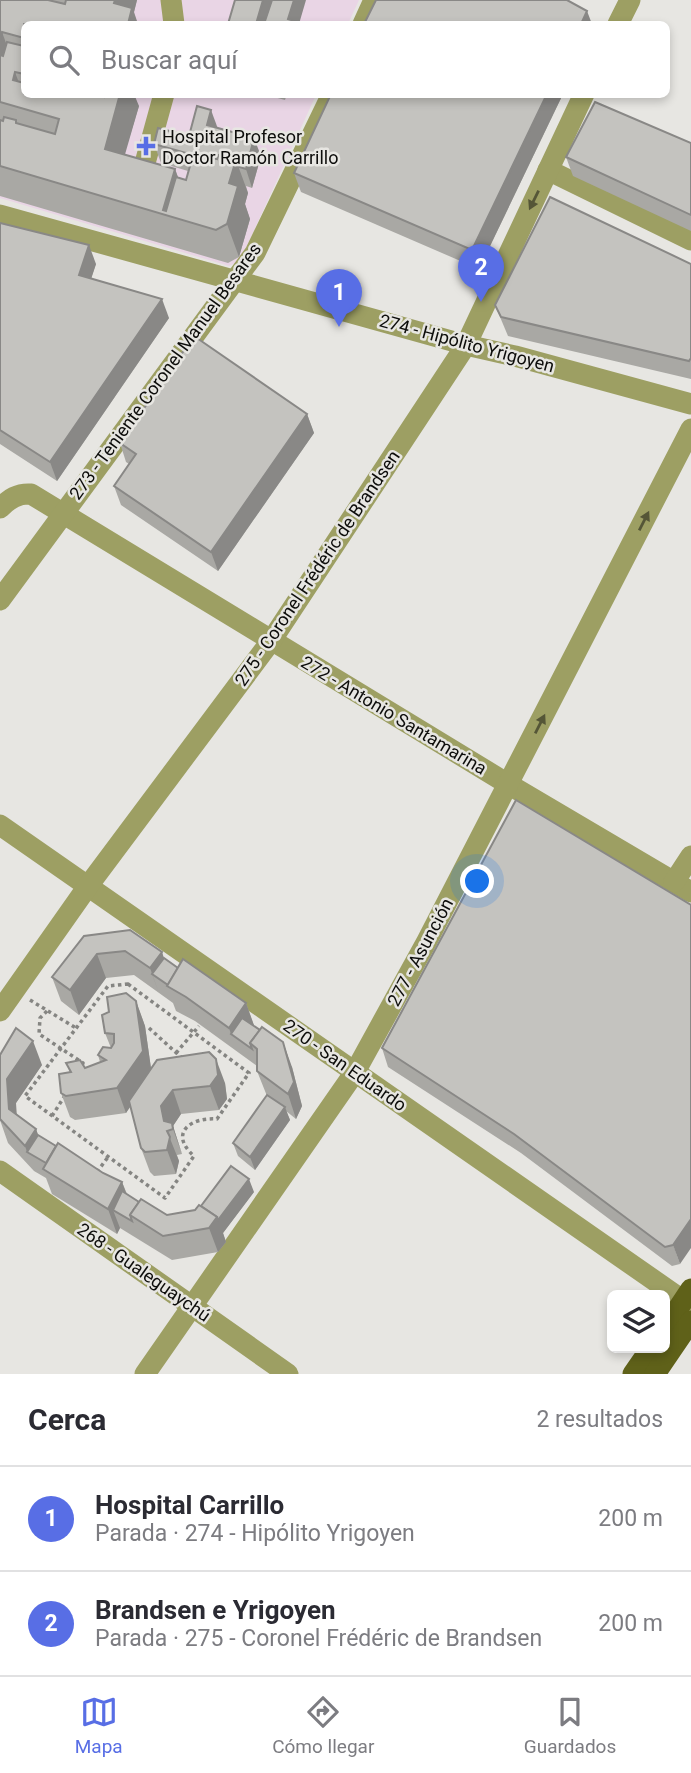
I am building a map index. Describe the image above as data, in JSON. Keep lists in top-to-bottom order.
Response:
{
  "streets": {
    "street": [
      "274 - Hipólito Yrigoyen",
      "273 - Teniente Coronel Manuel Besares",
      "275 - Coronel Frédéric de Brandsen",
      "272 - Antonio Santamarina",
      "277 - Asunción",
      "270 - San Eduardo",
      "268 - Gualeguaychú"
    ]
  },
  "crossings": [
    ["274 - Hipólito Yrigoyen", "273 - Teniente Coronel Manuel Besares"],
    ["274 - Hipólito Yrigoyen", "275 - Coronel Frédéric de Brandsen"],
    ["273 - Teniente Coronel Manuel Besares", "272 - Antonio Santamarina"],
    ["275 - Coronel Frédéric de Brandsen", "272 - Antonio Santamarina"],
    ["275 - Coronel Frédéric de Brandsen", "270 - San Eduardo"],
    ["272 - Antonio Santamarina", "277 - Asunción"],
    ["277 - Asunción", "270 - San Eduardo"],
    ["277 - Asunción", "268 - Gualeguaychú"]
  ],
  "one_way": ["277 - Asunción"],
  "places": {
    "health": ["Hospital Profesor Doctor Ramón Carrillo"]
  },
  "page": {
    "search": "Buscar aquí",
    "pins": ["2", "1"],
    "heading": ["Cerca", "2 resultados"],
    "list": [
      {
        "mark": "1",
        "name": "Hospital Carrillo",
        "note": "Parada · 274 - Hipólito Yrigoyen",
        "value": "200 m"
      },
      {
        "mark": "2",
        "name": "Brandsen e Yrigoyen",
        "note": "Parada · 275 - Coronel Frédéric de Brandsen",
        "value": "200 m"
      }
    ],
    "nav": ["Mapa", "Cómo llegar", "Guardados"]
  }
}
